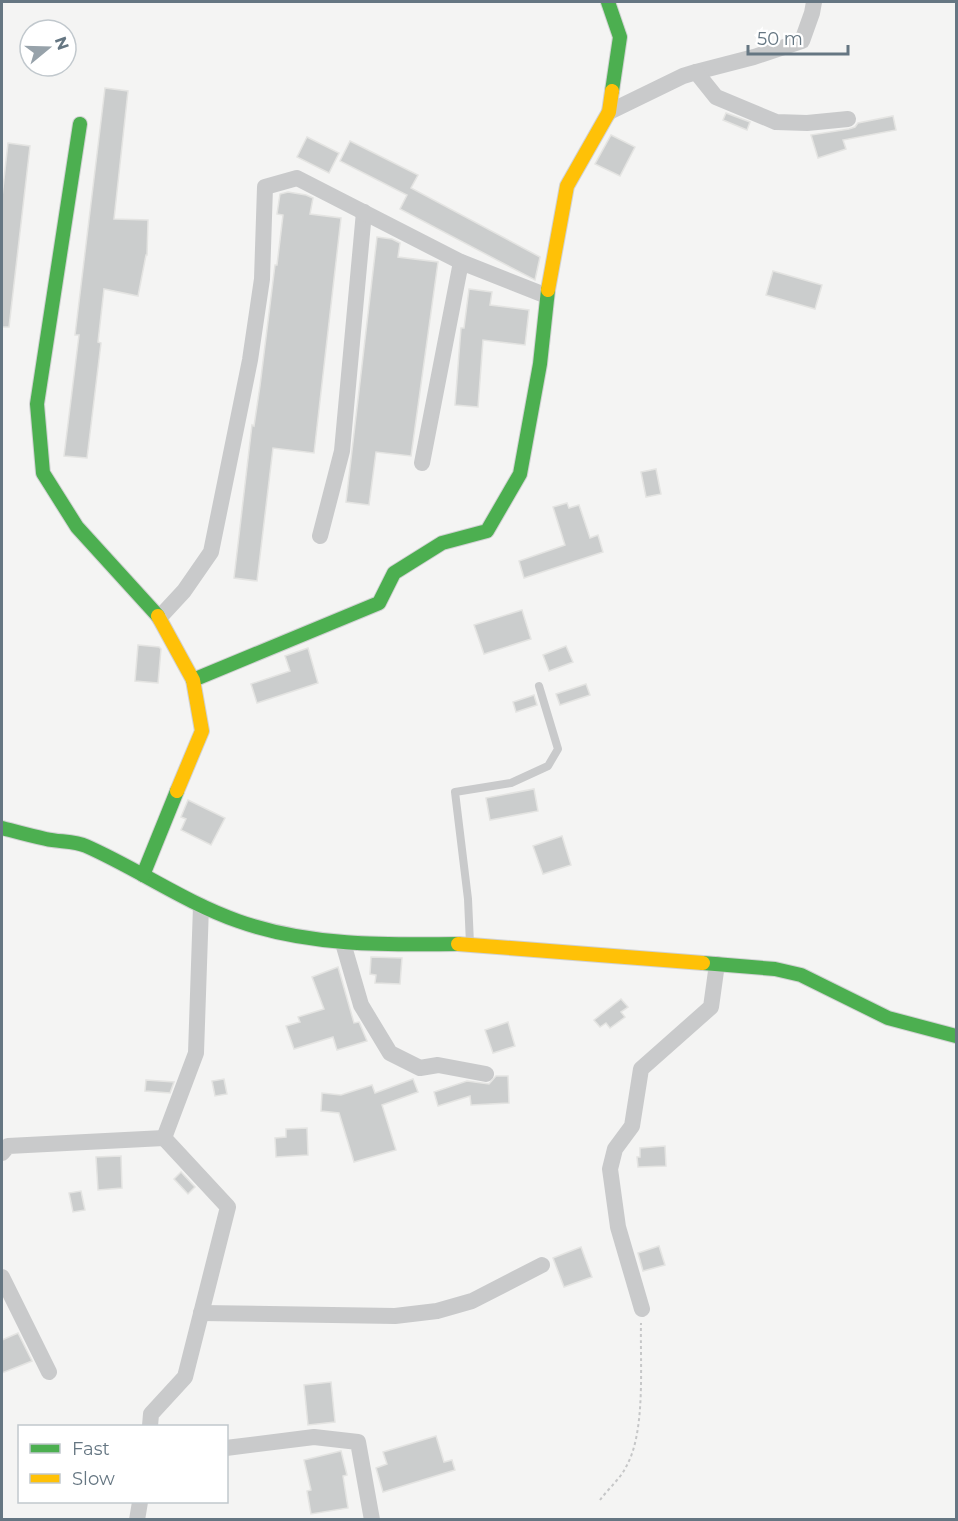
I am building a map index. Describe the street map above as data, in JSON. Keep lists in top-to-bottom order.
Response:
{
  "legend": ["Fast", "Slow"],
  "scale_bar": "50 m",
  "north": "right"
}
